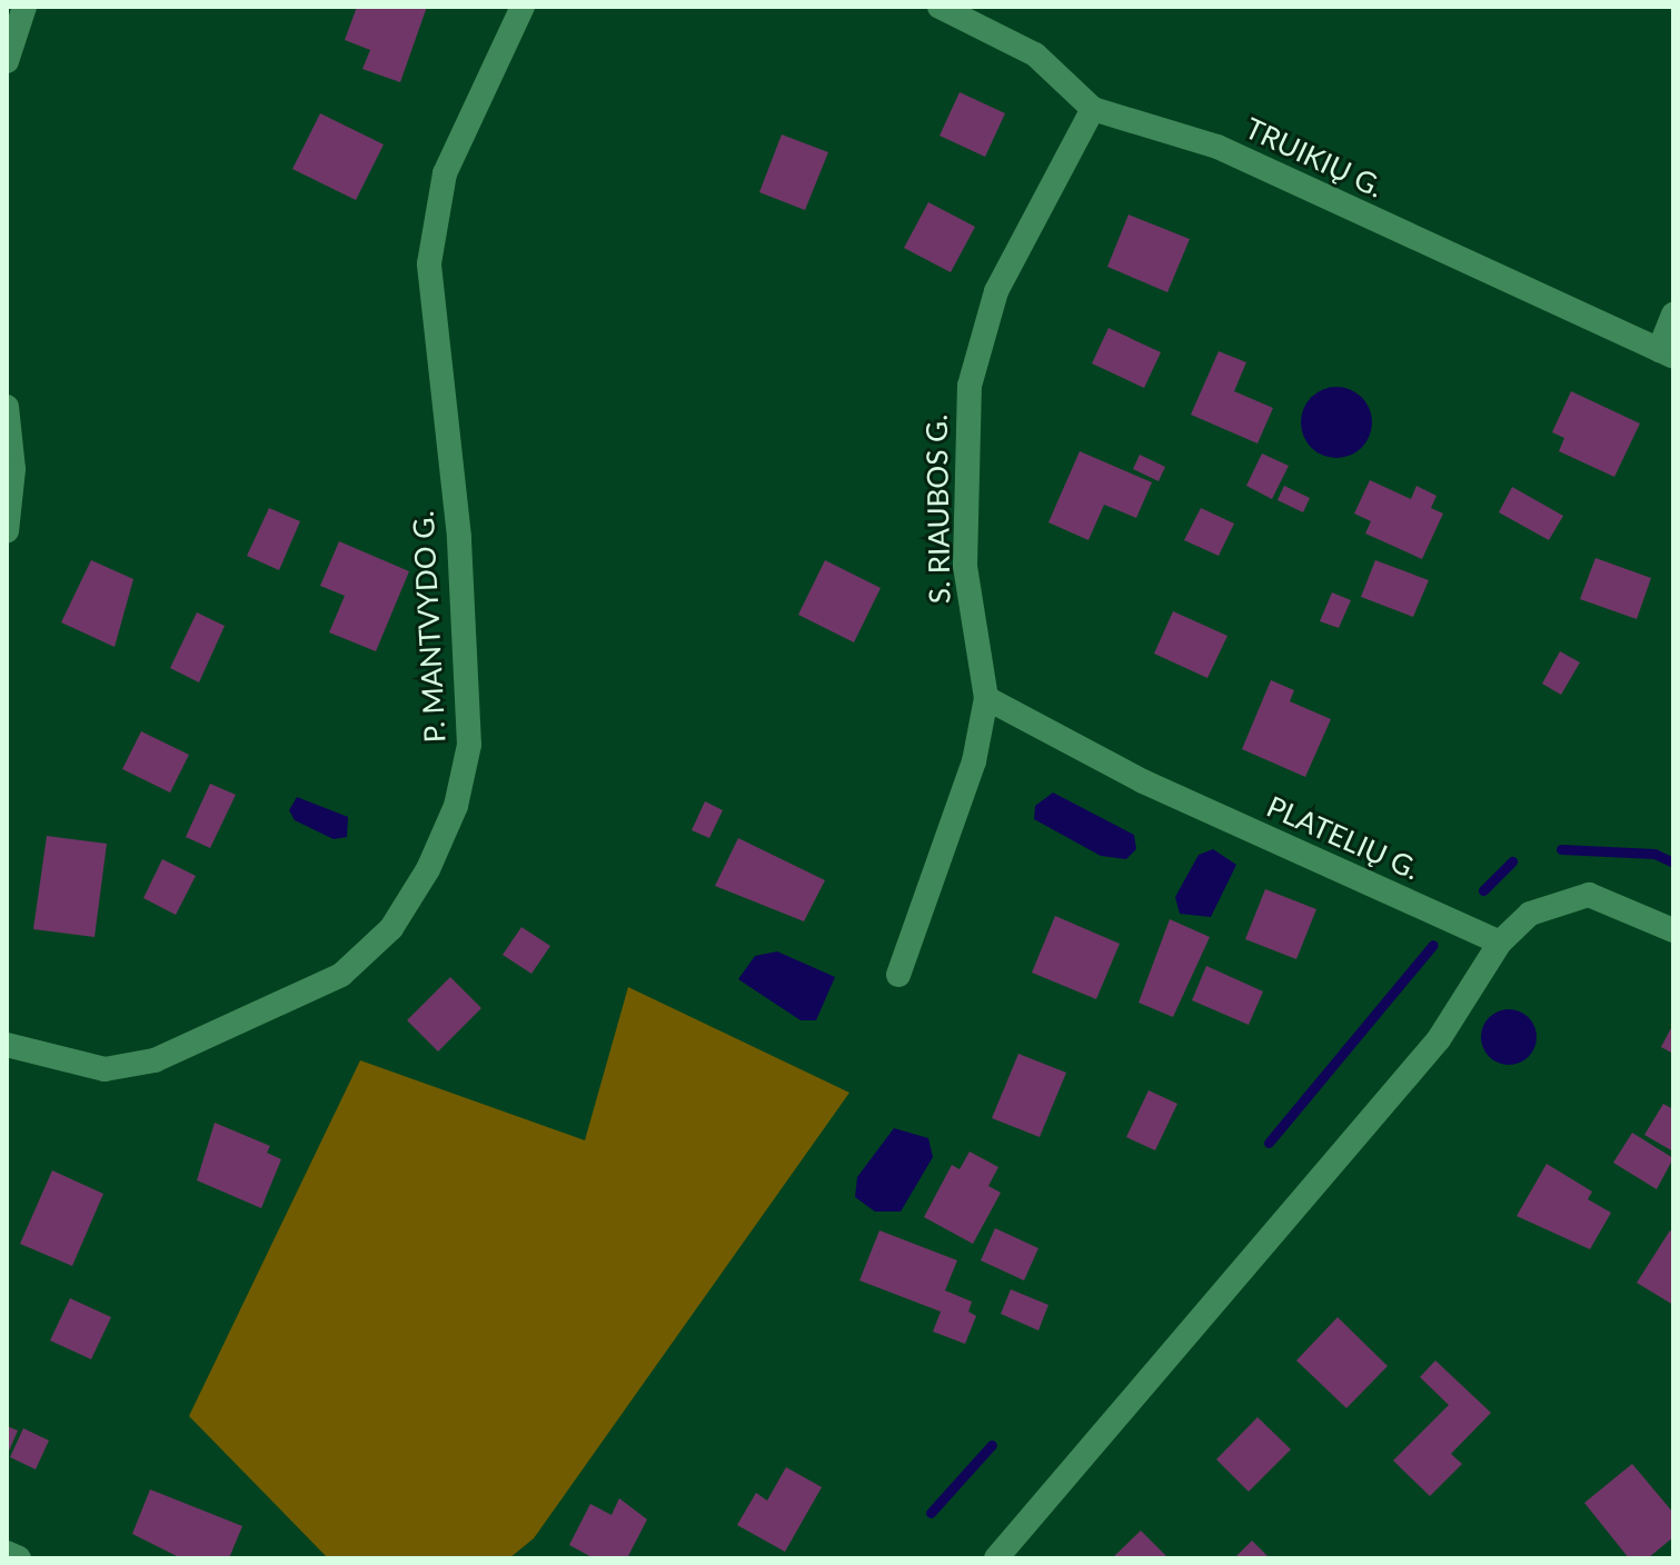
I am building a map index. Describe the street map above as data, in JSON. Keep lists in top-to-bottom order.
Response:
{
  "streets": {
    "street": [
      "TRUIKIŲ G.",
      "S. RIAUBOS G.",
      "P. MANTVYDO G.",
      "PLATELIŲ G."
    ]
  },
  "crossings": [
    ["TRUIKIŲ G.", "S. RIAUBOS G."],
    ["S. RIAUBOS G.", "PLATELIŲ G."]
  ]
}
